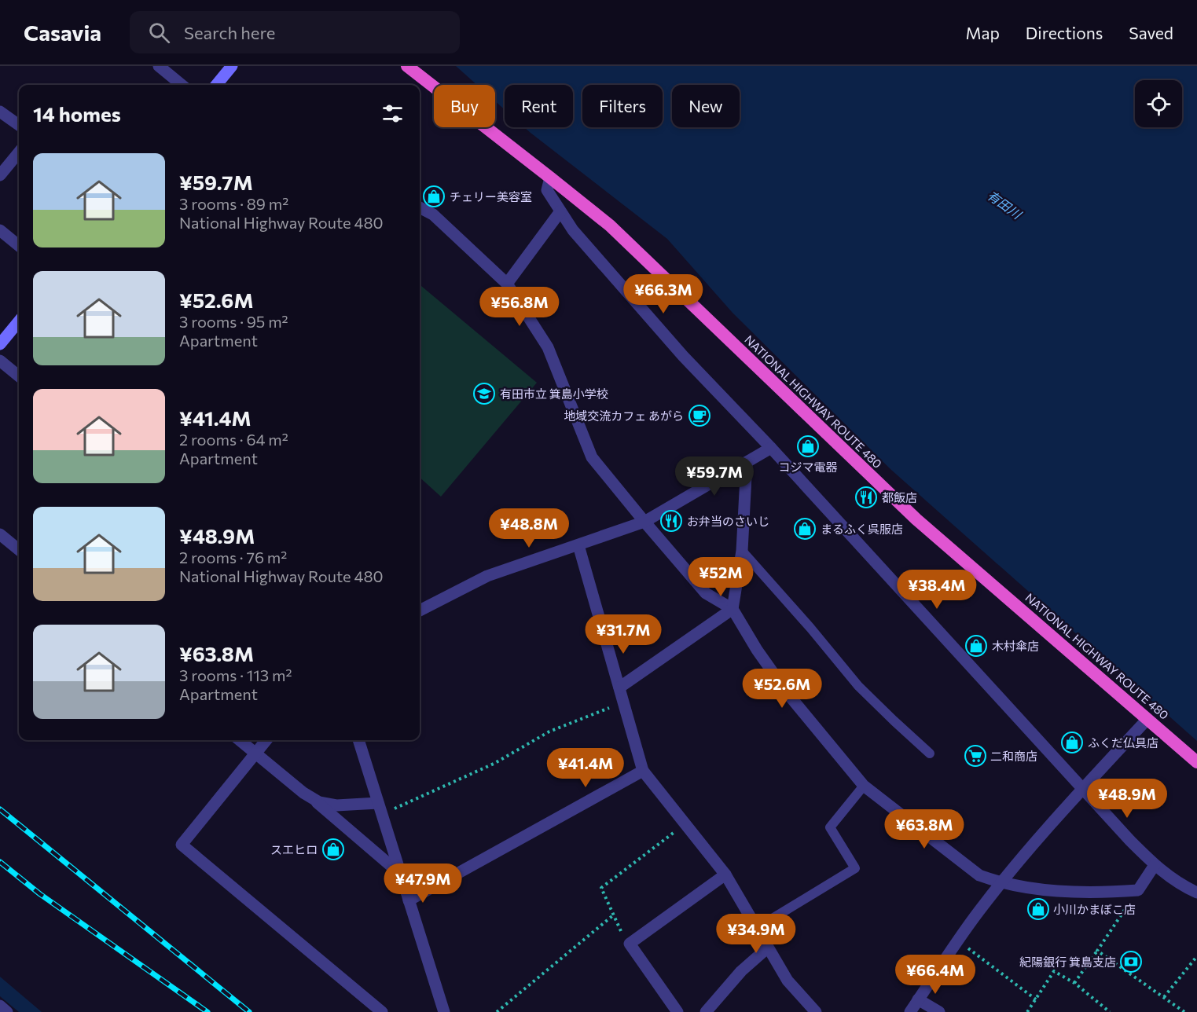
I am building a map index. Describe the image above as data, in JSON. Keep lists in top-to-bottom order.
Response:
{
  "streets": {
    "highway": ["NATIONAL HIGHWAY ROUTE 480"]
  },
  "water": ["有田川"],
  "places": {
    "shop": [
      "チェリー美容室",
      "コジマ電器",
      "まるふく呉服店",
      "木村傘店",
      "ふくだ仏具店",
      "スエヒロ",
      "小川かまぼこ店"
    ],
    "school or university": ["有田市立 箕島小学校"],
    "cafe": ["地域交流カフェ あがら"],
    "restaurant": ["都飯店", "お弁当のさいじ"],
    "supermarket": ["二和商店"],
    "bank": ["紀陽銀行 箕島支店"]
  },
  "page": {
    "header": "Casavia",
    "search": "Search here",
    "nav": ["Map", "Directions", "Saved"],
    "chip": [
      "Buy",
      "Rent",
      "Filters",
      "New"
    ],
    "heading": "14 homes",
    "list": [
      {
        "name": "¥59.7M",
        "note": "3 rooms · 89 m² · National Highway Route 480"
      },
      {
        "name": "¥52.6M",
        "note": "3 rooms · 95 m² · Apartment"
      },
      {
        "name": "¥41.4M",
        "note": "2 rooms · 64 m² · Apartment"
      },
      {
        "name": "¥48.9M",
        "note": "2 rooms · 76 m² · National Highway Route 480"
      },
      {
        "name": "¥63.8M",
        "note": "3 rooms · 113 m² · Apartment"
      }
    ],
    "price": [
      "¥66.3M",
      "¥56.8M",
      "¥59.7M",
      "¥48.8M",
      "¥52M",
      "¥38.4M",
      "¥31.7M",
      "¥52.6M",
      "¥41.4M",
      "¥48.9M",
      "¥63.8M",
      "¥47.9M",
      "¥34.9M",
      "¥66.4M"
    ]
  }
}
